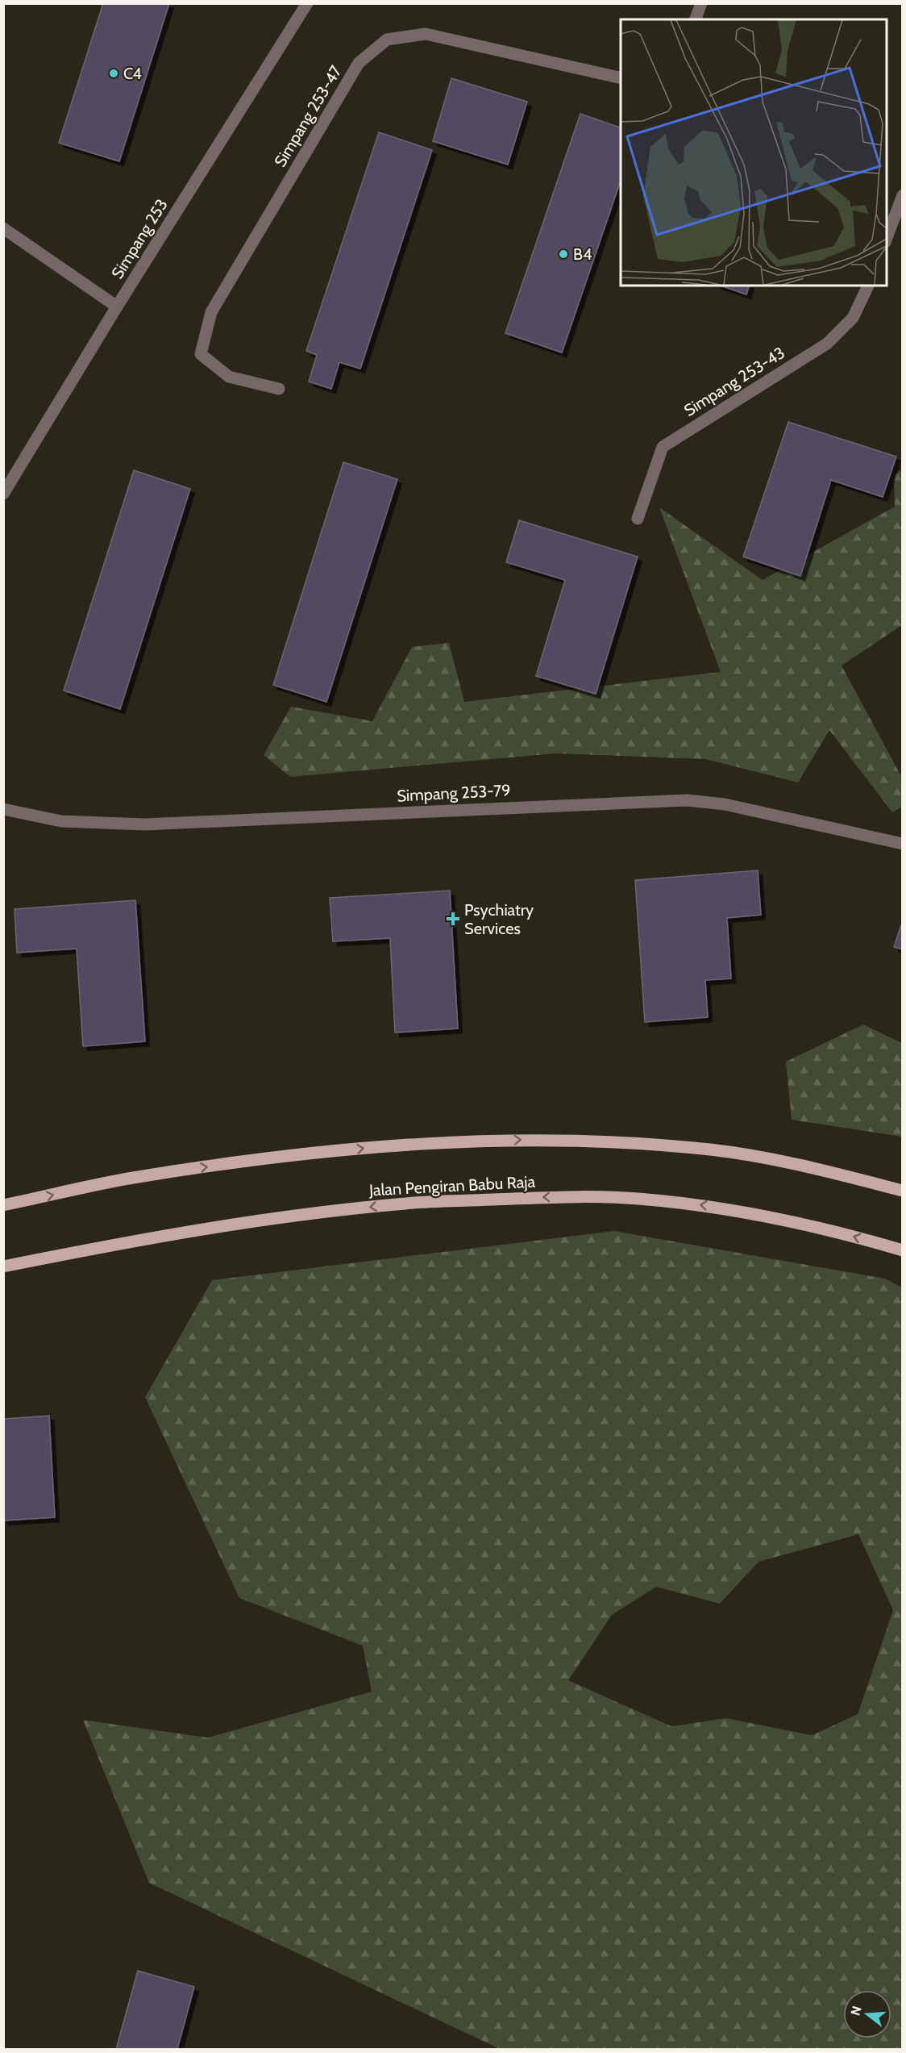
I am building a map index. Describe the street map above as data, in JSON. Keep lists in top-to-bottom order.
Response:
{
  "streets": {
    "main road": ["Jalan Pengiran Babu Raja"],
    "street": [
      "Simpang 253-47",
      "Simpang 253",
      "Simpang 253-43",
      "Simpang 253-79"
    ]
  },
  "places": {
    "other": ["C4", "B4"],
    "health": ["Psychiatry Services"]
  },
  "north": "left"
}
